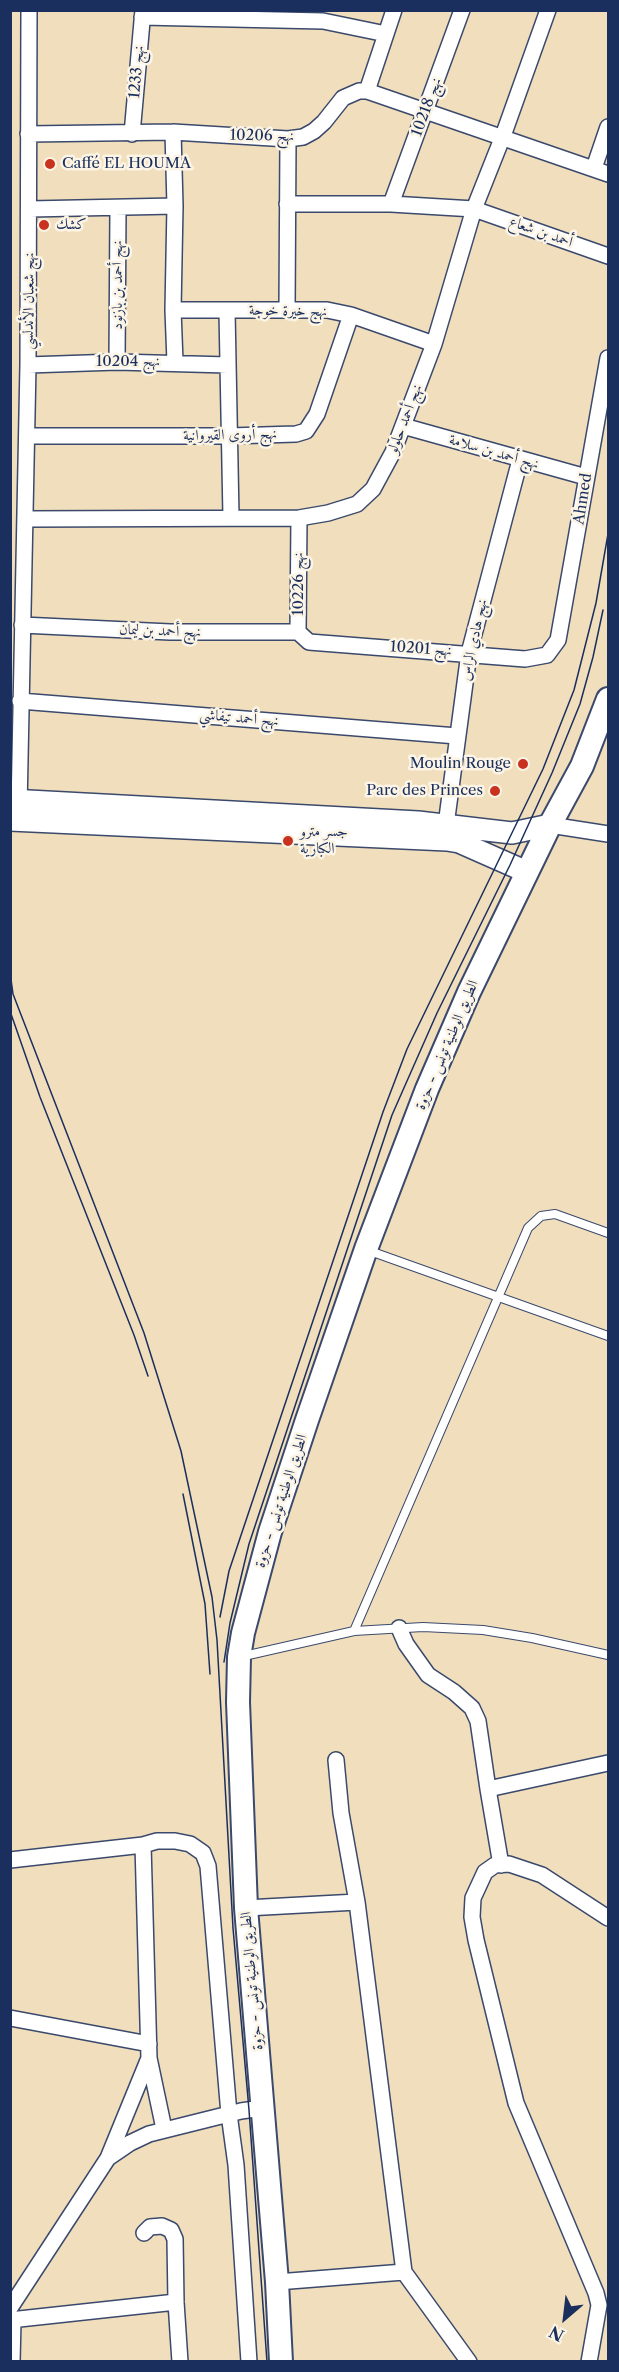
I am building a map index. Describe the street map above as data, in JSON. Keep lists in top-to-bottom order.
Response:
{
  "streets": {
    "main road": ["الطريق الوطنية تونس - حزوة"],
    "street": [
      "نهج 1233",
      "نهج 10218",
      "نهج 10206",
      "أحمد بن شعاع",
      "نهج أحمد بن بازنود",
      "نهج شعبان الأندلسي",
      "نهج خيرة خوجة",
      "نهج 10204",
      "نهج أحمد حلولو",
      "نهج أروى القيروانية",
      "نهج أحمد بن سلامة",
      "Ahmed",
      "نهج 10226",
      "نهج أحمد بن ليمان",
      "نهج هادي الراس",
      "نهج 10201",
      "نهج أحمد تيفاشي"
    ]
  },
  "crossings": [
    ["نهج 1233", "نهج 10206"],
    ["نهج 10218", "أحمد بن شعاع"],
    ["نهج 10206", "نهج شعبان الأندلسي"],
    ["أحمد بن شعاع", "نهج أحمد حلولو"],
    ["نهج أحمد بن بازنود", "نهج 10204"],
    ["نهج شعبان الأندلسي", "نهج 10204"],
    ["نهج شعبان الأندلسي", "نهج أحمد حلولو"],
    ["نهج شعبان الأندلسي", "نهج أروى القيروانية"],
    ["نهج شعبان الأندلسي", "نهج أحمد بن ليمان"],
    ["نهج شعبان الأندلسي", "نهج أحمد تيفاشي"],
    ["نهج خيرة خوجة", "نهج أحمد حلولو"],
    ["نهج خيرة خوجة", "نهج أروى القيروانية"],
    ["نهج أحمد حلولو", "نهج أحمد بن سلامة"],
    ["نهج أحمد حلولو", "نهج 10226"],
    ["نهج أحمد بن سلامة", "Ahmed"],
    ["نهج أحمد بن سلامة", "نهج هادي الراس"],
    ["Ahmed", "نهج 10201"],
    ["نهج 10226", "نهج أحمد بن ليمان"],
    ["نهج 10226", "نهج 10201"],
    ["نهج هادي الراس", "نهج 10201"],
    ["نهج هادي الراس", "نهج أحمد تيفاشي"]
  ],
  "places": [
    "Caffé EL HOUMA",
    "كشك",
    "Moulin Rouge",
    "Parc des Princes",
    "جسر مترو الكبارية"
  ],
  "north": "bottom left"
}
